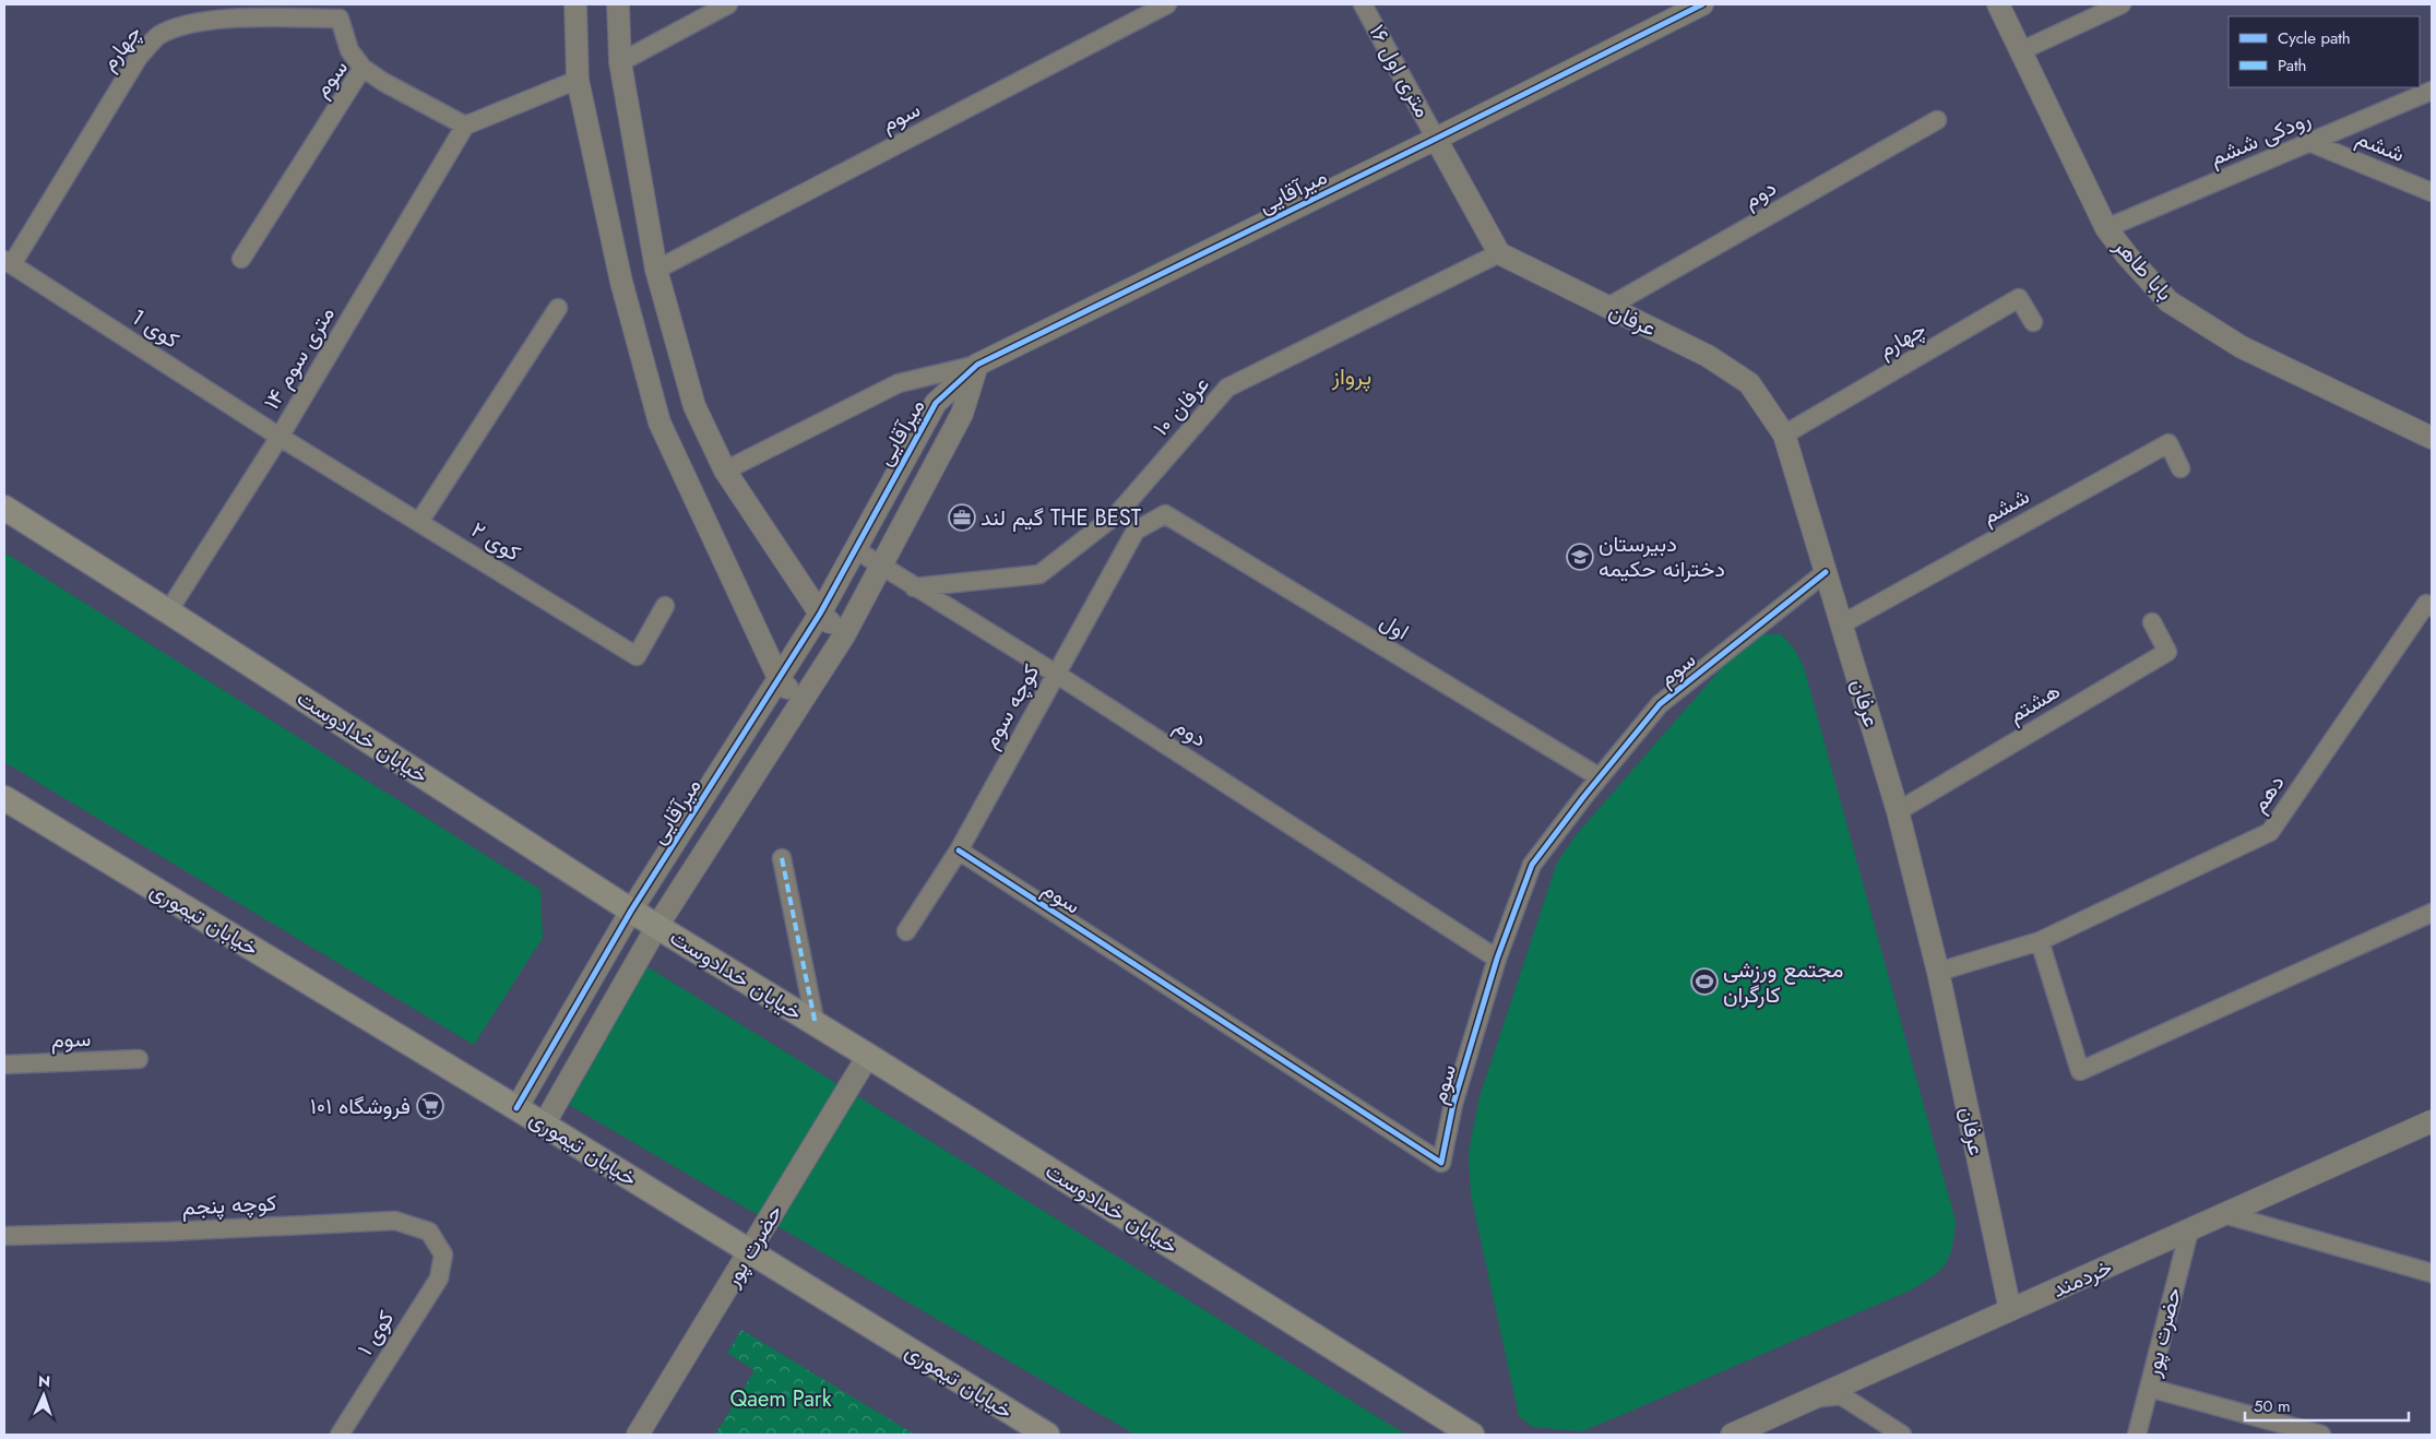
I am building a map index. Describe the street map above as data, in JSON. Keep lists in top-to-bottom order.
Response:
{
  "streets": {
    "main road": ["خیابان خدادوست", "خیابان تیموری"],
    "street": [
      "چهارم",
      "۱۶ متری اول",
      "سوم",
      "رودکی ششم",
      "ششم",
      "میرآقایی",
      "دوم",
      "بابا طاهر",
      "عرفان",
      "کوی 1",
      "۱۴ متری سوم",
      "عرفان ۱۰",
      "کوی ۲",
      "اول",
      "هشتم",
      "کوچه سوم",
      "دهم",
      "کوچه پنجم",
      "حضرت پور",
      "خردمند",
      "کوی ۱"
    ]
  },
  "crossings": [
    ["چهارم", "سوم"],
    ["چهارم", "عرفان"],
    ["چهارم", "کوی 1"],
    ["۱۶ متری اول", "میرآقایی"],
    ["۱۶ متری اول", "عرفان"],
    ["۱۶ متری اول", "عرفان ۱۰"],
    ["سوم", "دوم"],
    ["سوم", "عرفان"],
    ["سوم", "۱۴ متری سوم"],
    ["سوم", "اول"],
    ["سوم", "کوچه سوم"],
    ["رودکی ششم", "ششم"],
    ["رودکی ششم", "بابا طاهر"],
    ["ششم", "عرفان"],
    ["میرآقایی", "دوم"],
    ["میرآقایی", "خیابان خدادوست"],
    ["میرآقایی", "خیابان تیموری"],
    ["دوم", "عرفان"],
    ["دوم", "عرفان ۱۰"],
    ["دوم", "کوچه سوم"],
    ["عرفان", "عرفان ۱۰"],
    ["عرفان", "هشتم"],
    ["عرفان", "دهم"],
    ["عرفان", "خردمند"],
    ["کوی 1", "۱۴ متری سوم"],
    ["کوی 1", "کوی ۲"],
    ["۱۴ متری سوم", "کوی ۲"],
    ["۱۴ متری سوم", "خیابان خدادوست"],
    ["اول", "کوچه سوم"],
    ["خیابان خدادوست", "حضرت پور"],
    ["خیابان تیموری", "حضرت پور"],
    ["کوچه پنجم", "کوی ۱"],
    ["حضرت پور", "خردمند"]
  ],
  "districts": ["پرواز"],
  "parks": ["Qaem Park"],
  "places": {
    "office": ["گیم لند THE BEST"],
    "school or university": ["دبیرستان دخترانه حکیمه"],
    "sports": ["مجتمع ورزشی کارگران"],
    "supermarket": ["فروشگاه ۱۰۱"]
  },
  "legend": ["Cycle path", "Path"],
  "scale_bar": "50 m",
  "north": "top"
}
